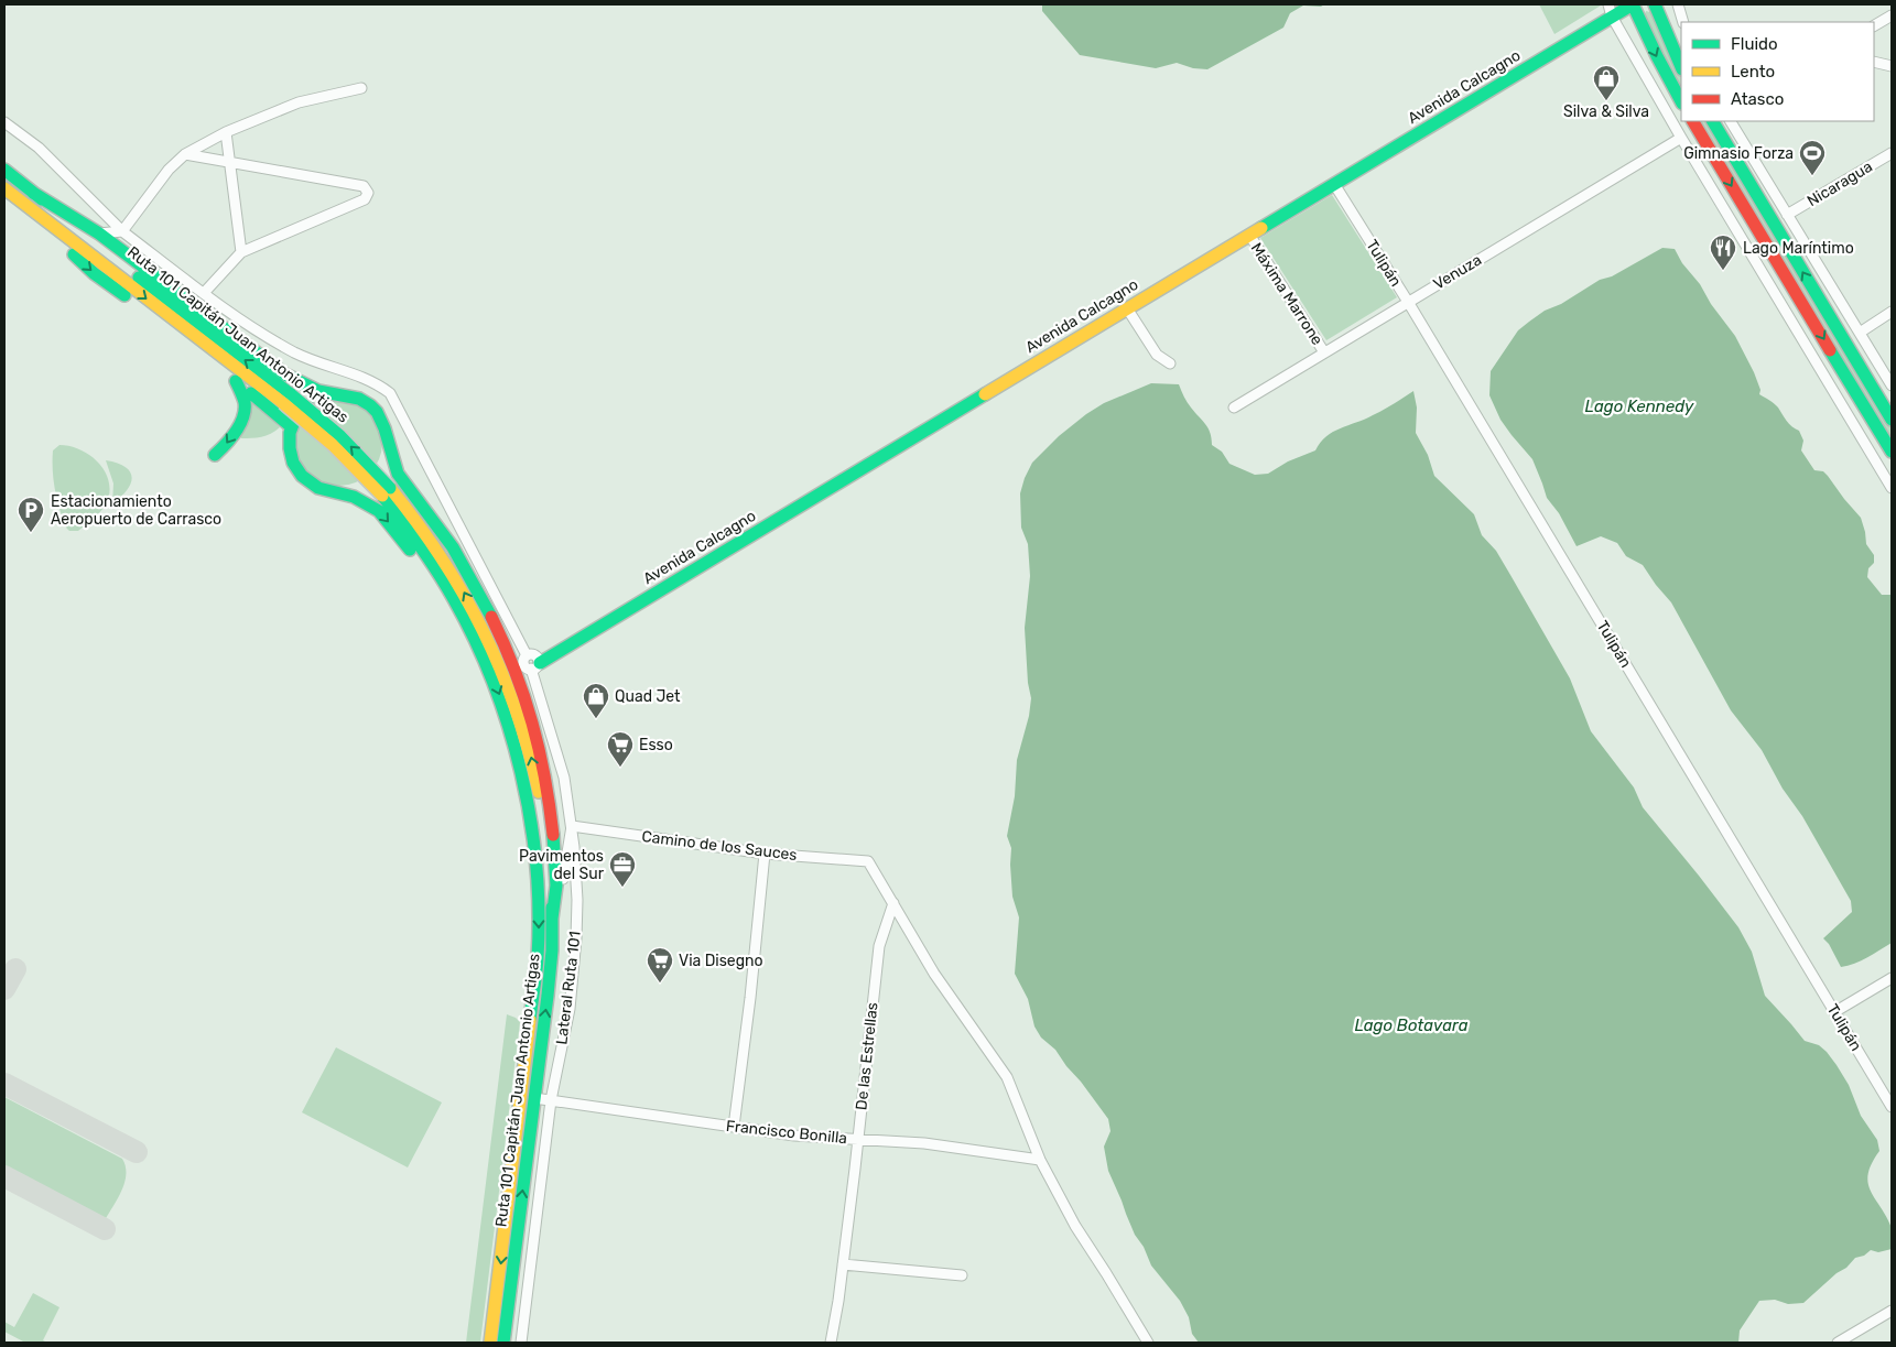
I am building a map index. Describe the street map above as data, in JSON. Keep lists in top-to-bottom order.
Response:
{
  "streets": {
    "main road": ["Avenida Calcagno", "Ruta 101 Capitán Juan Antonio Artigas"],
    "street": [
      "Nicaragua",
      "Tulipán",
      "Venuza",
      "Máxima Marrone",
      "Camino de los Sauces",
      "Lateral Ruta 101",
      "De las Estrellas",
      "Francisco Bonilla"
    ]
  },
  "crossings": [
    ["Avenida Calcagno", "Tulipán"],
    ["Avenida Calcagno", "Máxima Marrone"],
    ["Avenida Calcagno", "Lateral Ruta 101"],
    ["Tulipán", "Venuza"],
    ["Venuza", "Máxima Marrone"],
    ["Ruta 101 Capitán Juan Antonio Artigas", "Francisco Bonilla"],
    ["Camino de los Sauces", "Lateral Ruta 101"],
    ["Camino de los Sauces", "De las Estrellas"],
    ["Lateral Ruta 101", "Francisco Bonilla"],
    ["De las Estrellas", "Francisco Bonilla"]
  ],
  "water": ["Lago Kennedy", "Lago Botavara"],
  "places": {
    "shop": ["Silva & Silva", "Quad Jet"],
    "sports": ["Gimnasio Forza"],
    "restaurant": ["Lago Maríntimo"],
    "parking": ["Estacionamiento Aeropuerto de Carrasco"],
    "supermarket": ["Esso", "Via Disegno"],
    "office": ["Pavimentos del Sur"]
  },
  "legend": ["Fluido", "Lento", "Atasco"]
}
